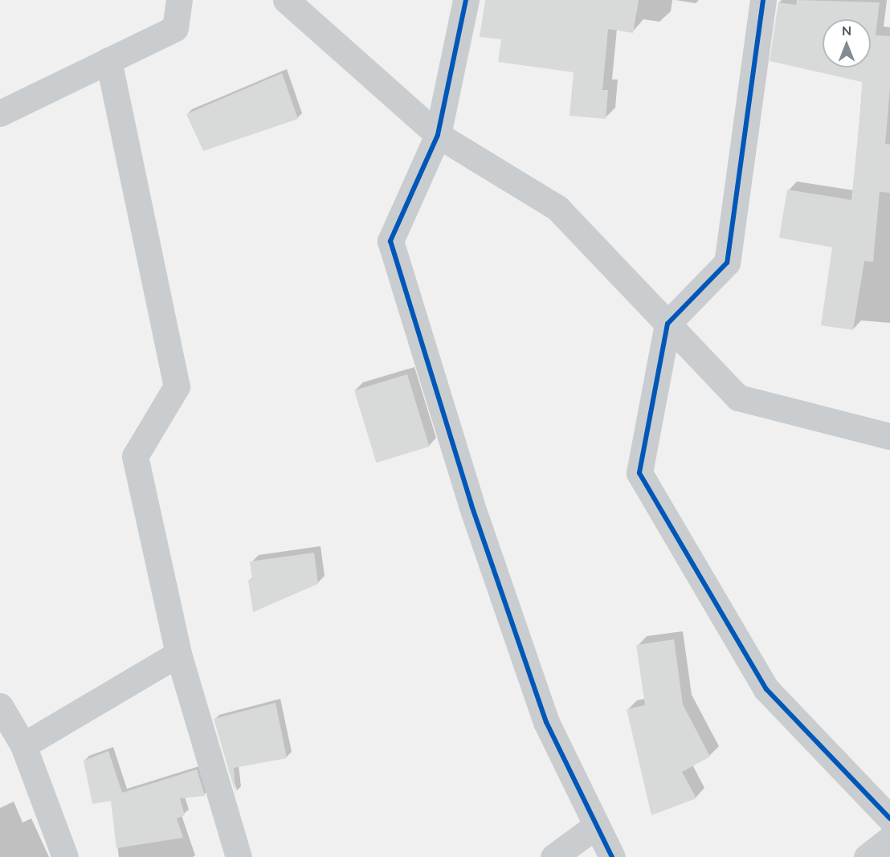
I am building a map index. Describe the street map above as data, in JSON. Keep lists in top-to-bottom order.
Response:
{
  "north": "top"
}
